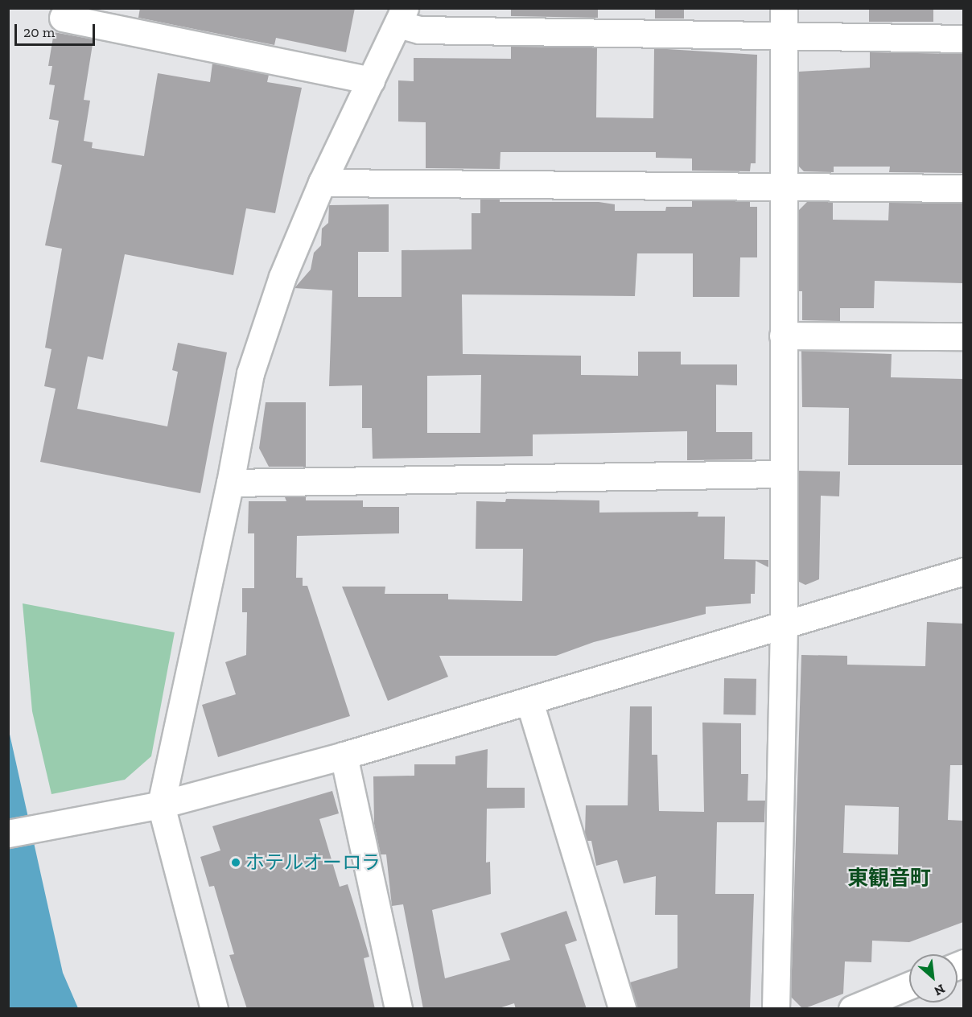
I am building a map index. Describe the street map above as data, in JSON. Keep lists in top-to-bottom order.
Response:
{
  "districts": ["東観音町"],
  "places": ["ホテルオーロラ"],
  "scale_bar": "20 m",
  "north": "bottom right"
}
